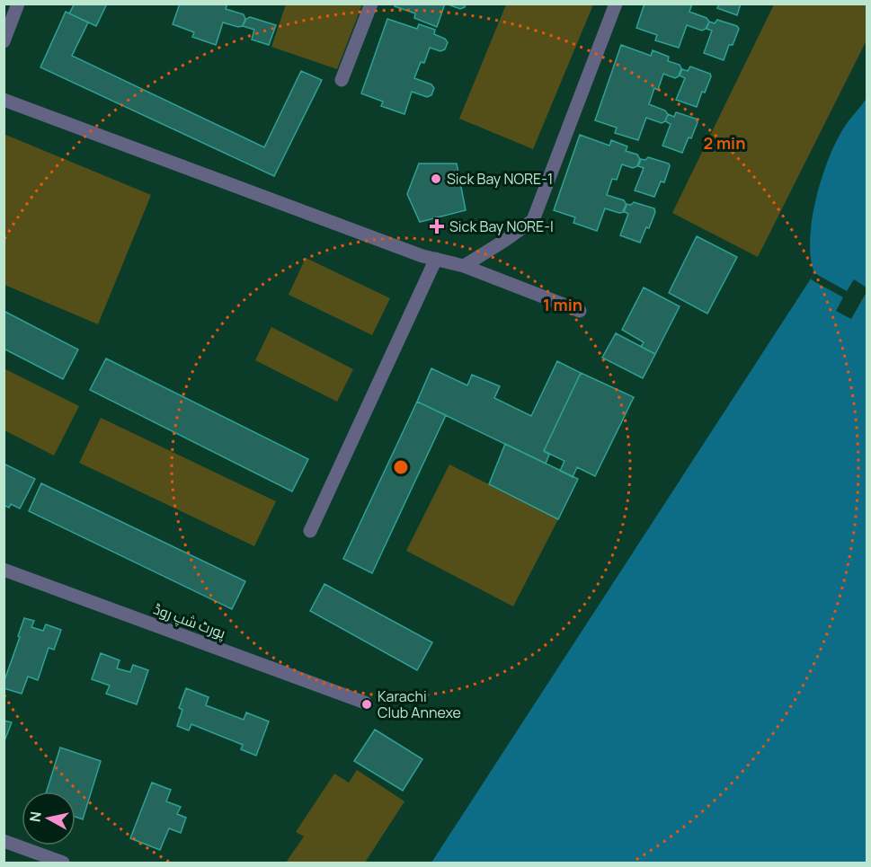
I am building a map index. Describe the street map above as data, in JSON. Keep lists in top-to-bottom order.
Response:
{
  "streets": {
    "street": ["پورٹ شپ روڈ"]
  },
  "places": {
    "other": ["Sick Bay NORE-1", "Karachi Club Annexe"],
    "health": ["Sick Bay NORE-I"]
  },
  "north": "left",
  "rings": ["2 min", "1 min"]
}
